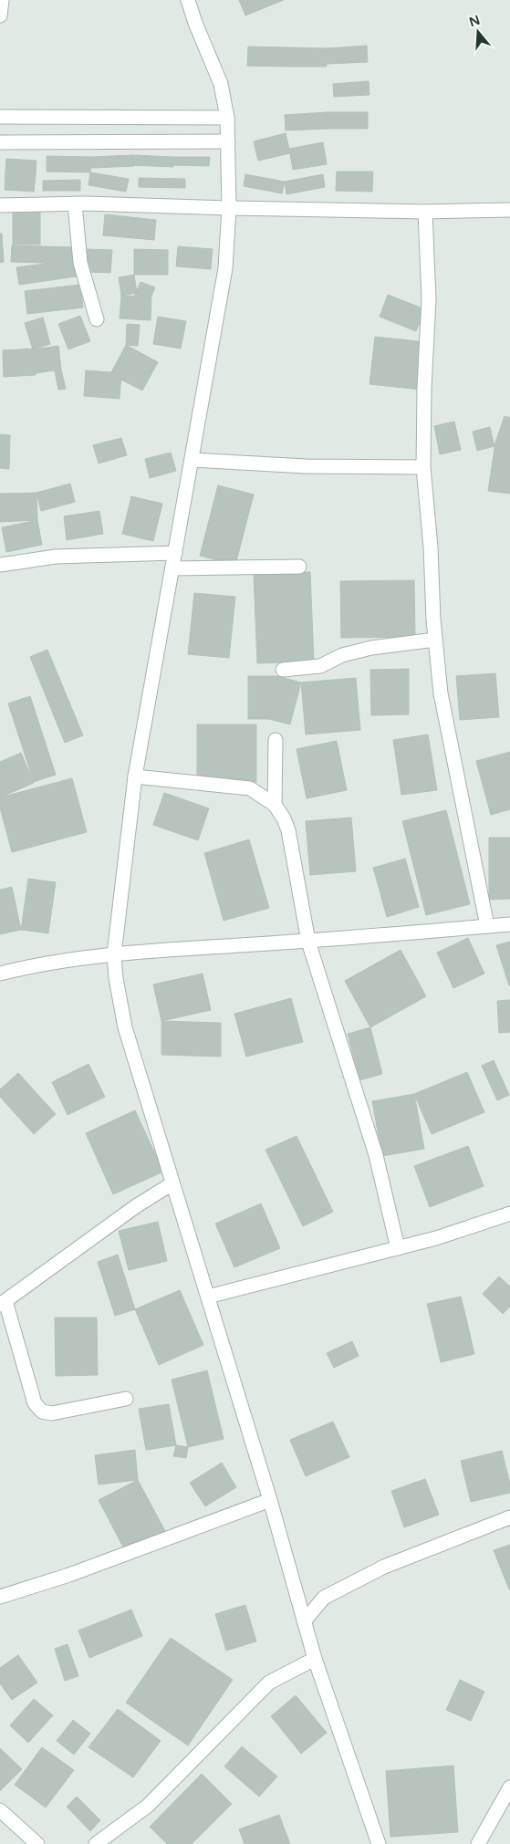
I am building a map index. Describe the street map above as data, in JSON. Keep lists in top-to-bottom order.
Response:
{
  "north": "top"
}
